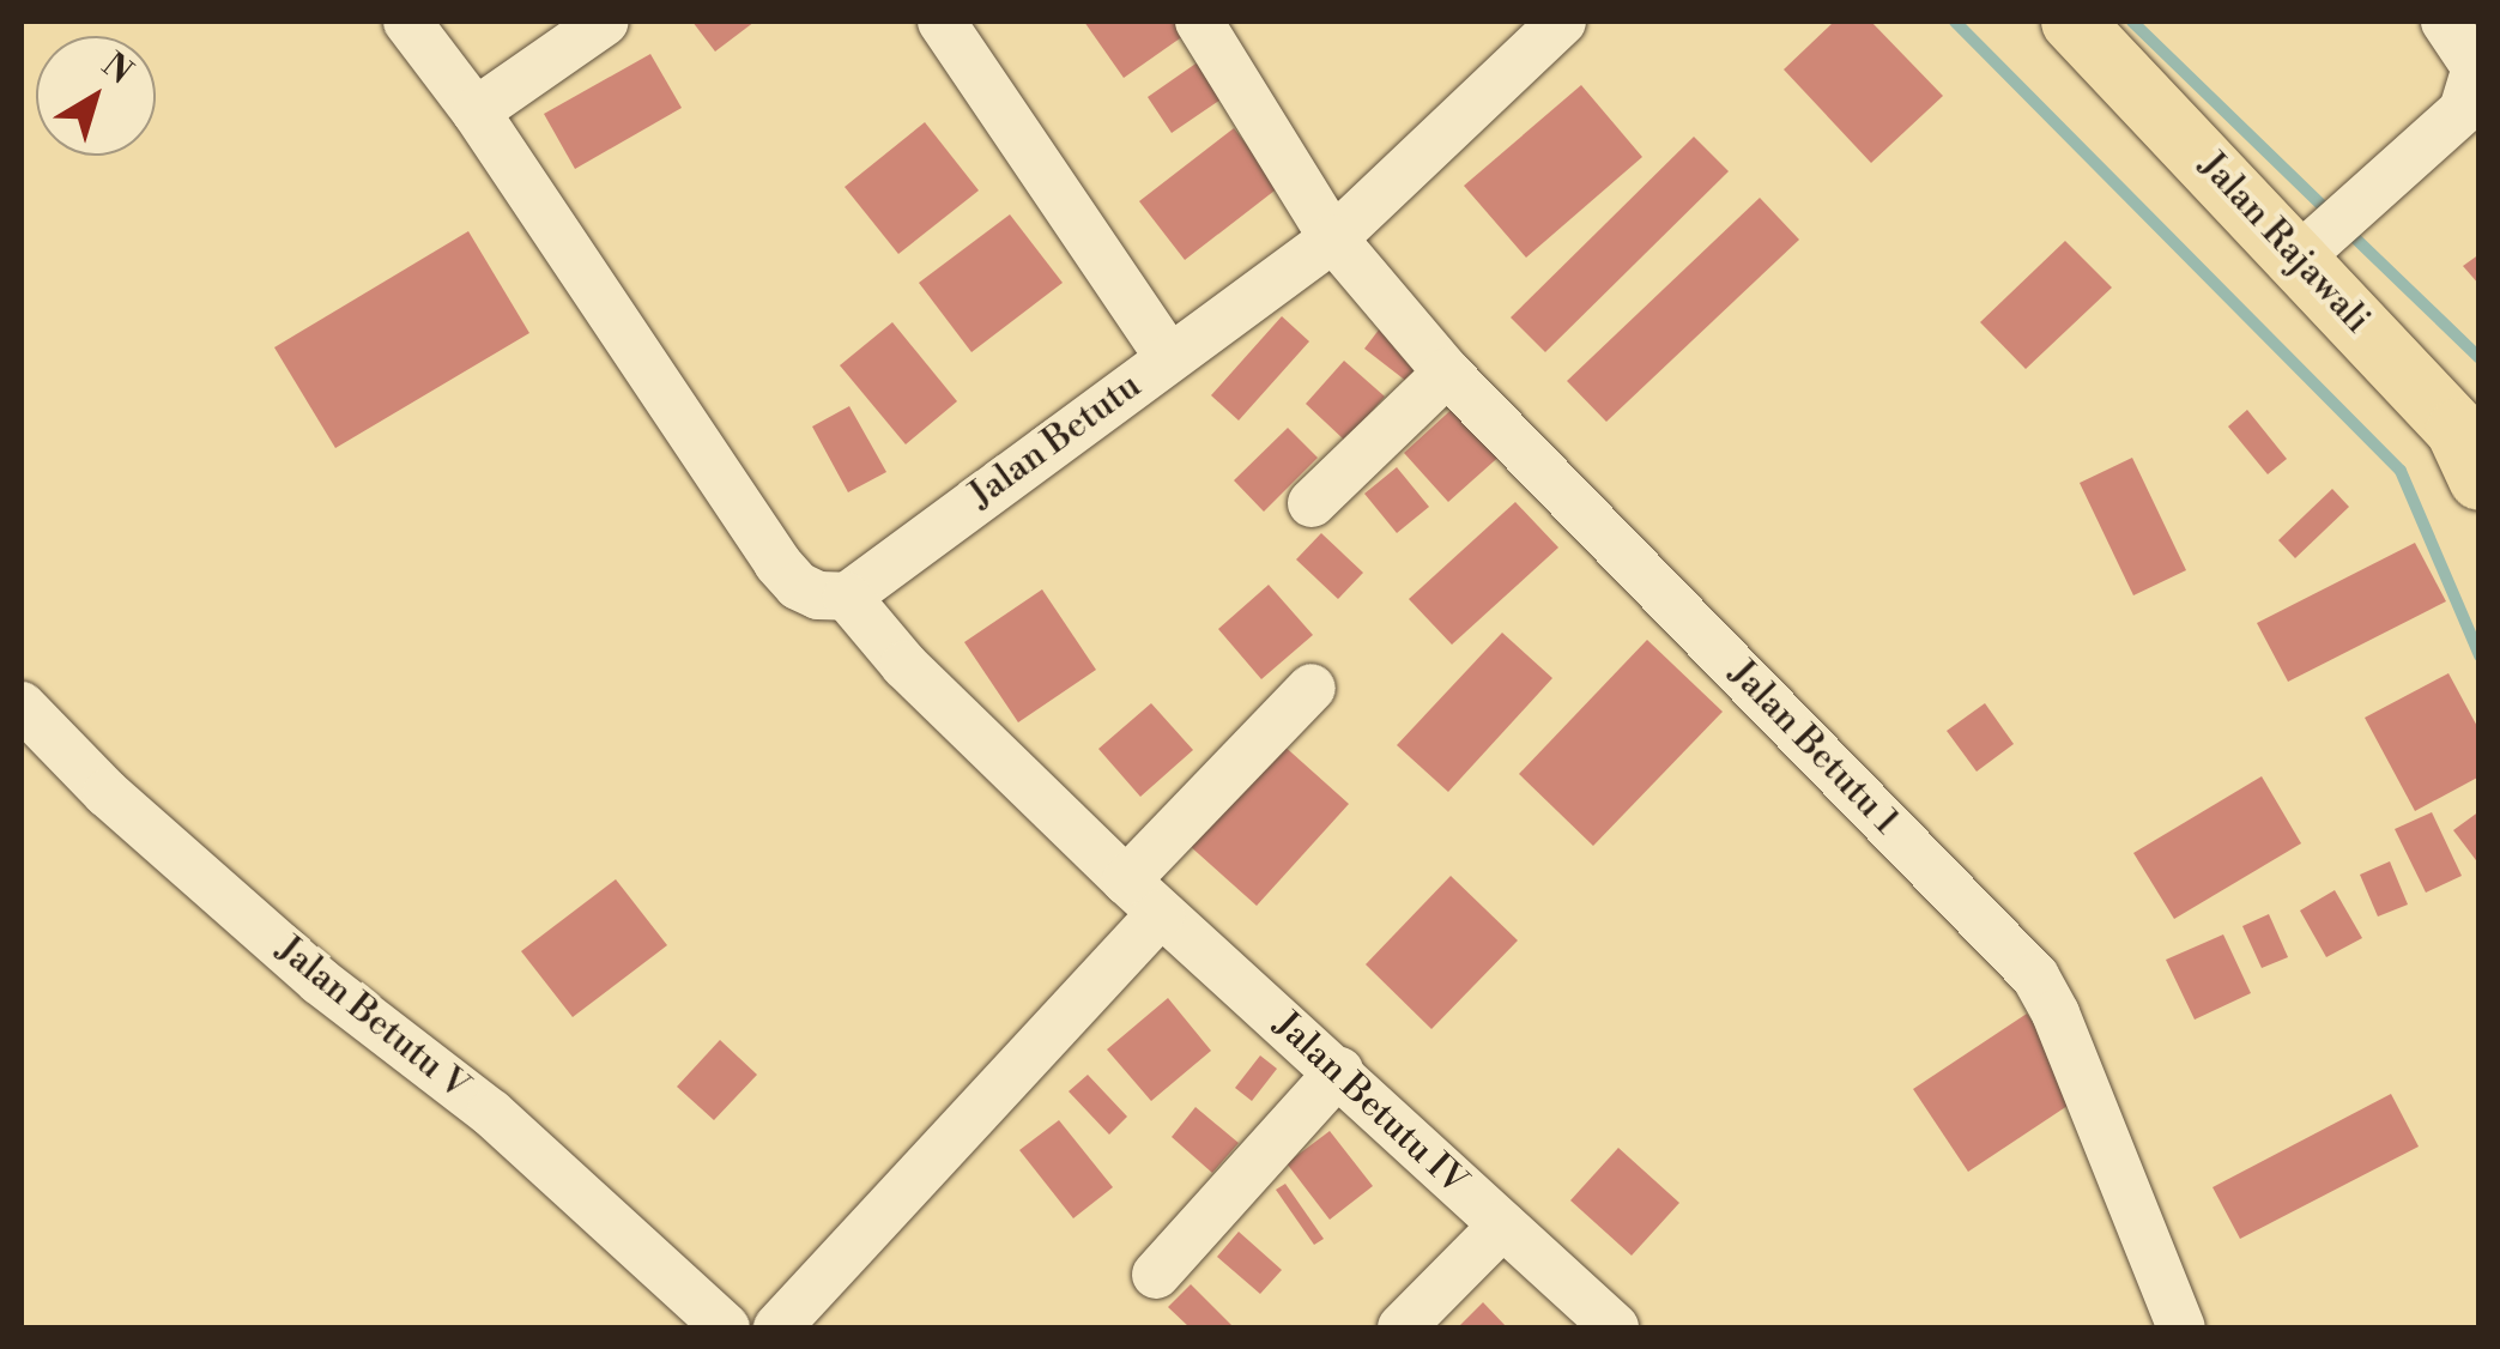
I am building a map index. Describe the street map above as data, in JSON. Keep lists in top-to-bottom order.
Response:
{
  "streets": {
    "main road": ["Jalan Rajawali"],
    "street": [
      "Jalan Betutu",
      "Jalan Betutu 1",
      "Jalan Betutu V",
      "Jalan Betutu IV"
    ]
  },
  "crossings": [
    ["Jalan Betutu", "Jalan Betutu 1"]
  ],
  "north": "top right"
}
